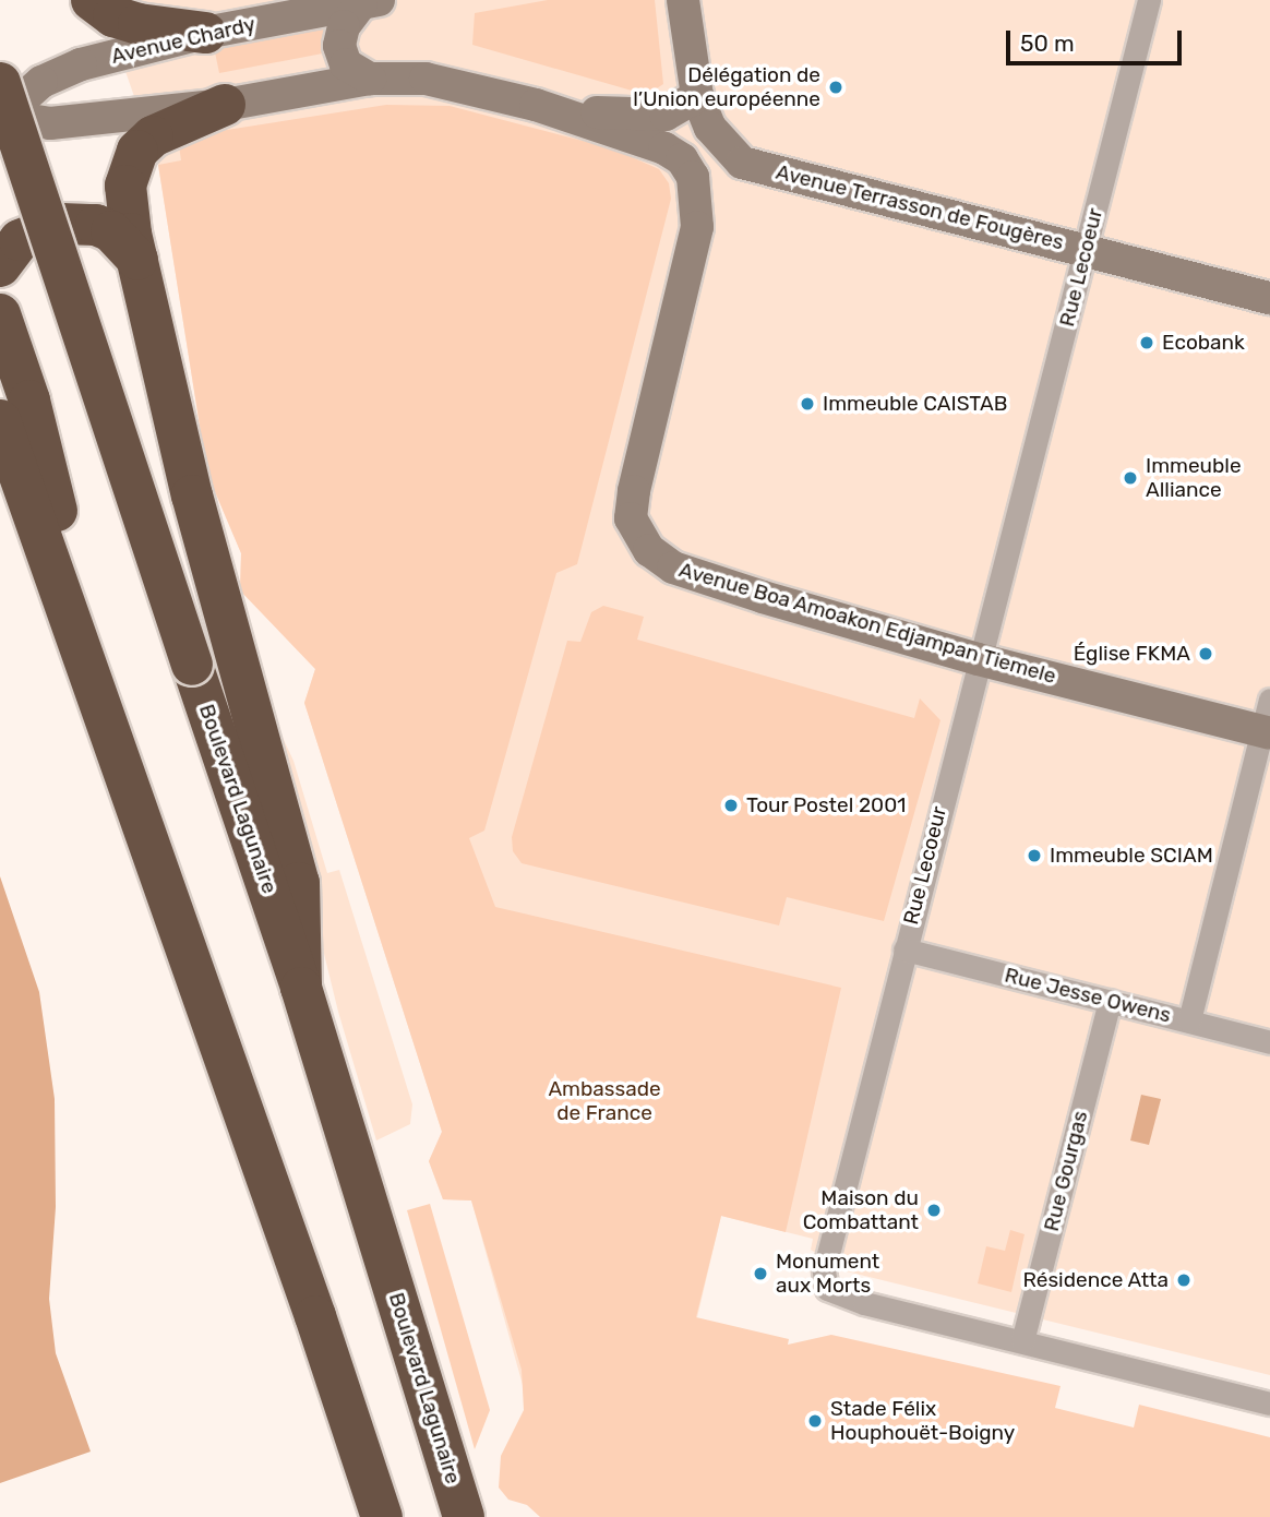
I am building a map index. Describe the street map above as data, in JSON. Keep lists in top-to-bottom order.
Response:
{
  "streets": {
    "highway": ["Boulevard Lagunaire"],
    "street": [
      "Avenue Chardy",
      "Avenue Terrasson de Fougères",
      "Rue Lecoeur",
      "Avenue Boa Amoakon Edjampan Tiemele",
      "Rue Jesse Owens",
      "Rue Gourgas"
    ]
  },
  "crossings": [
    ["Avenue Chardy", "Avenue Boa Amoakon Edjampan Tiemele"],
    ["Avenue Chardy", "Boulevard Lagunaire"],
    ["Avenue Terrasson de Fougères", "Rue Lecoeur"],
    ["Rue Lecoeur", "Avenue Boa Amoakon Edjampan Tiemele"],
    ["Rue Lecoeur", "Rue Jesse Owens"],
    ["Rue Lecoeur", "Rue Gourgas"],
    ["Avenue Boa Amoakon Edjampan Tiemele", "Boulevard Lagunaire"],
    ["Rue Jesse Owens", "Rue Gourgas"]
  ],
  "parks": ["Ambassade de France"],
  "places": [
    "Délégation de l’Union européenne",
    "Ecobank",
    "Immeuble CAISTAB",
    "Immeuble Alliance",
    "Église FKMA",
    "Tour Postel 2001",
    "Immeuble SCIAM",
    "Maison du Combattant",
    "Monument aux Morts",
    "Résidence Atta",
    "Stade Félix Houphouët-Boigny"
  ],
  "scale_bar": "50 m"
}
